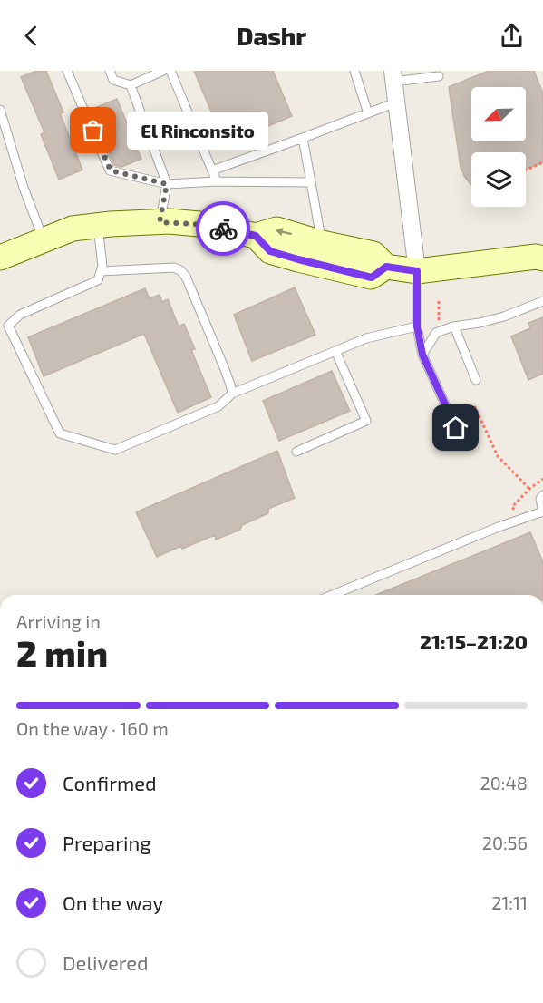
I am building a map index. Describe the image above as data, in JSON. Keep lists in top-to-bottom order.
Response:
{
  "places": ["El Rinconsito"],
  "north": "bottom left",
  "page": {
    "header": "Dashr",
    "bubble": "El Rinconsito",
    "heading": ["2 min", "Arriving in", "21:15–21:20"],
    "bar": "On the way · 160 m",
    "list": [
      ["Confirmed", "20:48"],
      ["Preparing", "20:56"],
      ["On the way", "21:11"],
      "Delivered"
    ]
  }
}
